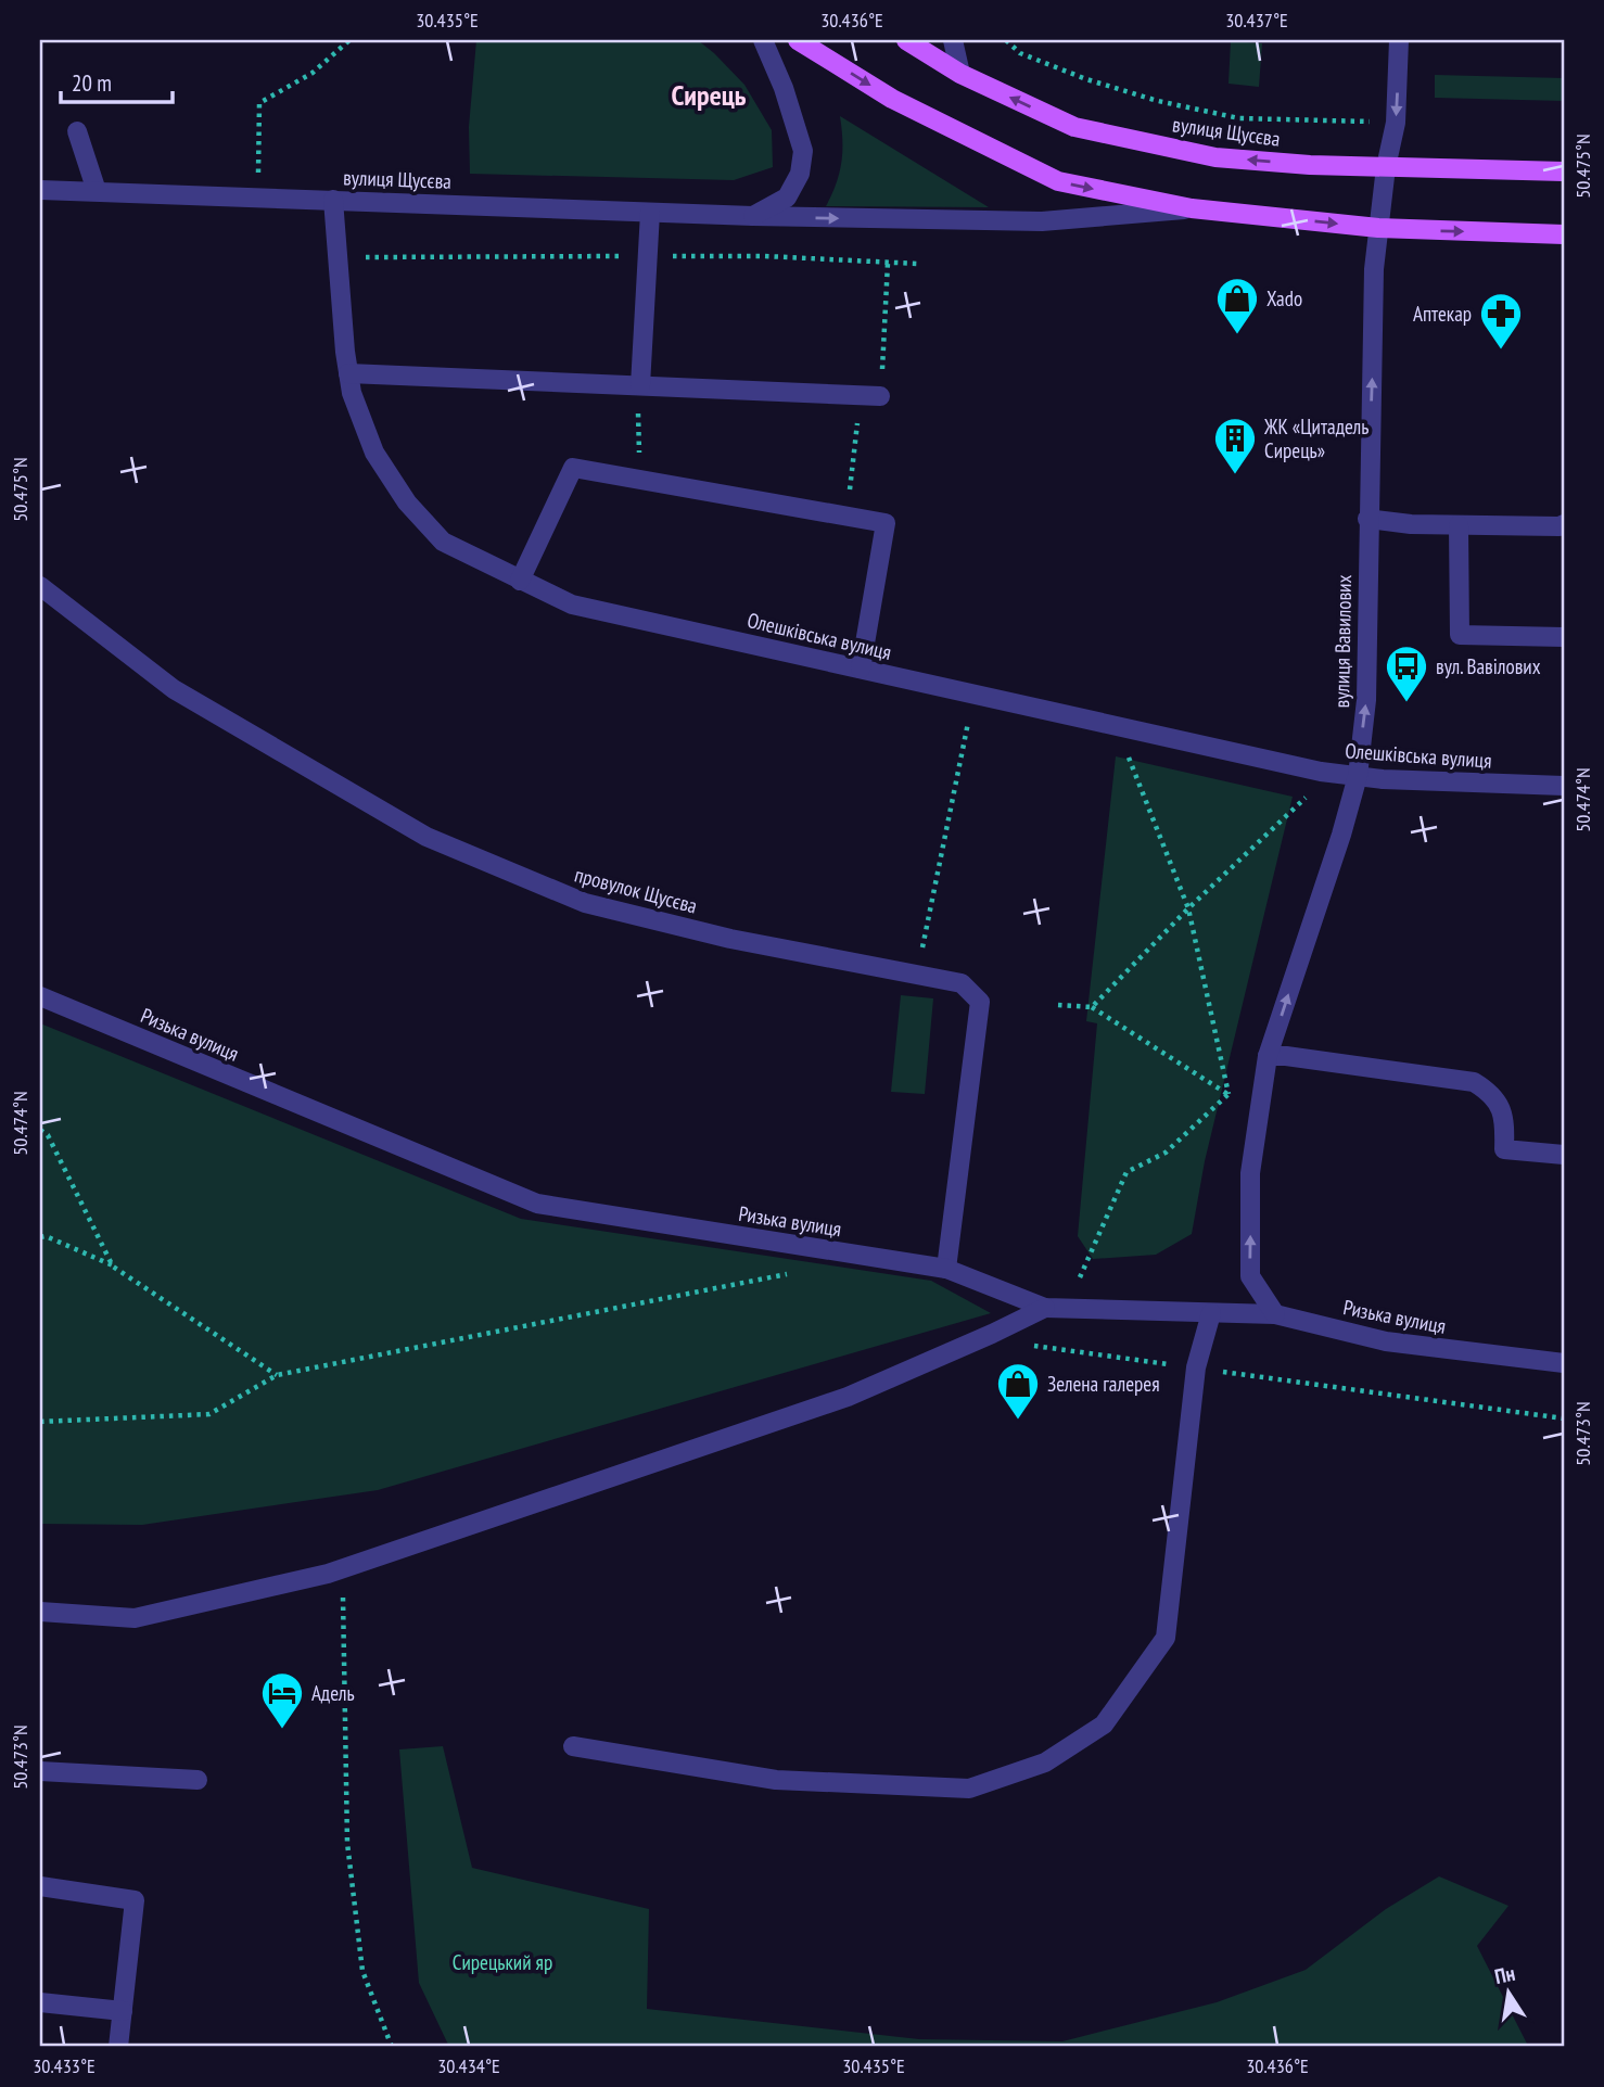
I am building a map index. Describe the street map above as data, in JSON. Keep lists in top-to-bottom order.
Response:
{
  "streets": {
    "main road": ["вулиця Щусєва"],
    "street": [
      "Олешківська вулиця",
      "вулиця Вавилових",
      "провулок Щусєва",
      "Ризька вулиця"
    ]
  },
  "crossings": [
    ["вулиця Щусєва", "Олешківська вулиця"],
    ["вулиця Щусєва", "вулиця Вавилових"],
    ["Олешківська вулиця", "вулиця Вавилових"],
    ["вулиця Вавилових", "Ризька вулиця"],
    ["провулок Щусєва", "Ризька вулиця"]
  ],
  "districts": ["Сирець"],
  "parks": ["Сирецький яр"],
  "places": {
    "shop": ["Xado", "Зелена галерея"],
    "pharmacy": ["Аптекар"],
    "building": ["ЖК «Цитадель Сирець»"],
    "bus stop": ["вул. Вавілових"],
    "hotel": ["Адель"]
  },
  "scale_bar": "20 m",
  "north": "top",
  "coordinates": [
    "30.435°E",
    "30.436°E",
    "30.437°E",
    "50.475°N",
    "50.474°N",
    "50.473°N",
    "30.433°E",
    "30.434°E"
  ]
}
